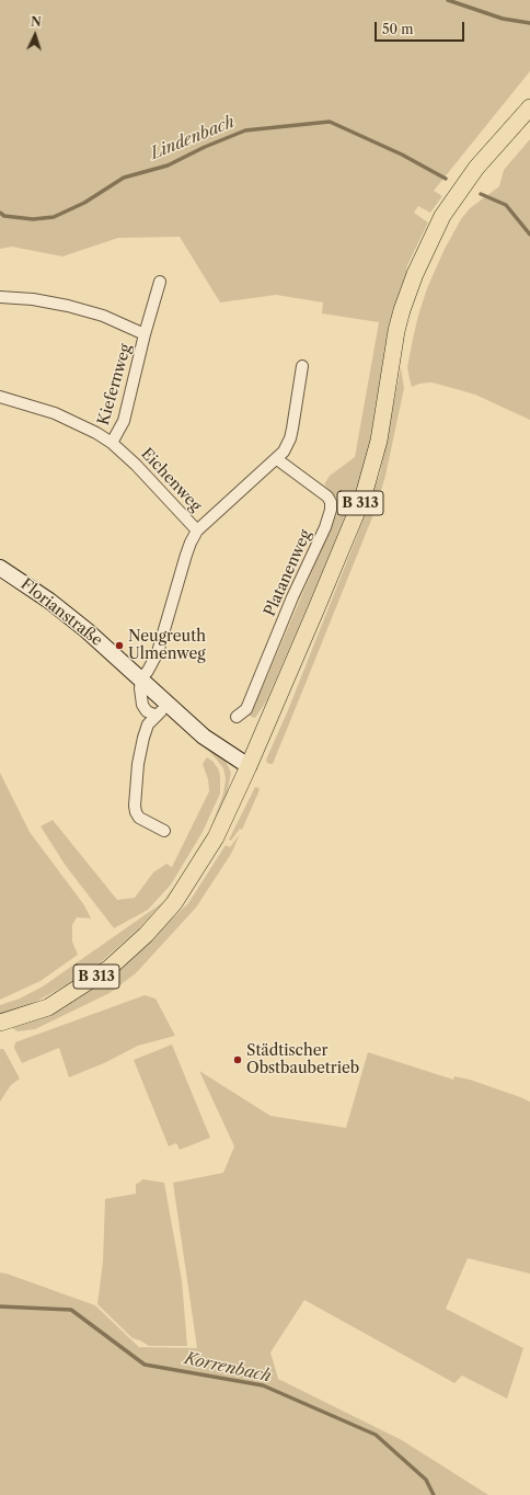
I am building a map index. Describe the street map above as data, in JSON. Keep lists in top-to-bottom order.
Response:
{
  "streets": {
    "main road": ["B 313"],
    "street": [
      "Kiefernweg",
      "Eichenweg",
      "Platanenweg",
      "Florianstraße"
    ]
  },
  "crossings": [
    ["Kiefernweg", "Eichenweg"],
    ["Eichenweg", "Florianstraße"],
    ["B 313", "Florianstraße"]
  ],
  "water": ["Lindenbach", "Korrenbach"],
  "places": ["Neugreuth Ulmenweg", "Städtischer Obstbaubetrieb"],
  "scale_bar": "50 m",
  "north": "top"
}
